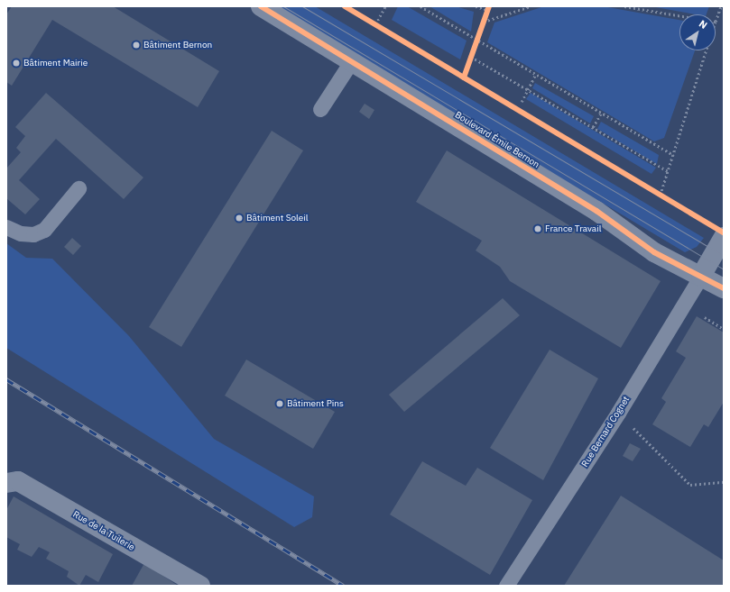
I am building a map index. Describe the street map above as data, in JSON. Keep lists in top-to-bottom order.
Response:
{
  "streets": {
    "street": ["Boulevard Émile Bernon", "Rue de la Tuilerie"],
    "lane": ["Rue Bernard Cognet"]
  },
  "crossings": [
    ["Boulevard Émile Bernon", "Rue Bernard Cognet"]
  ],
  "places": [
    "Bâtiment Bernon",
    "Bâtiment Mairie",
    "Bâtiment Soleil",
    "France Travail",
    "Bâtiment Pins"
  ],
  "north": "top right"
}
